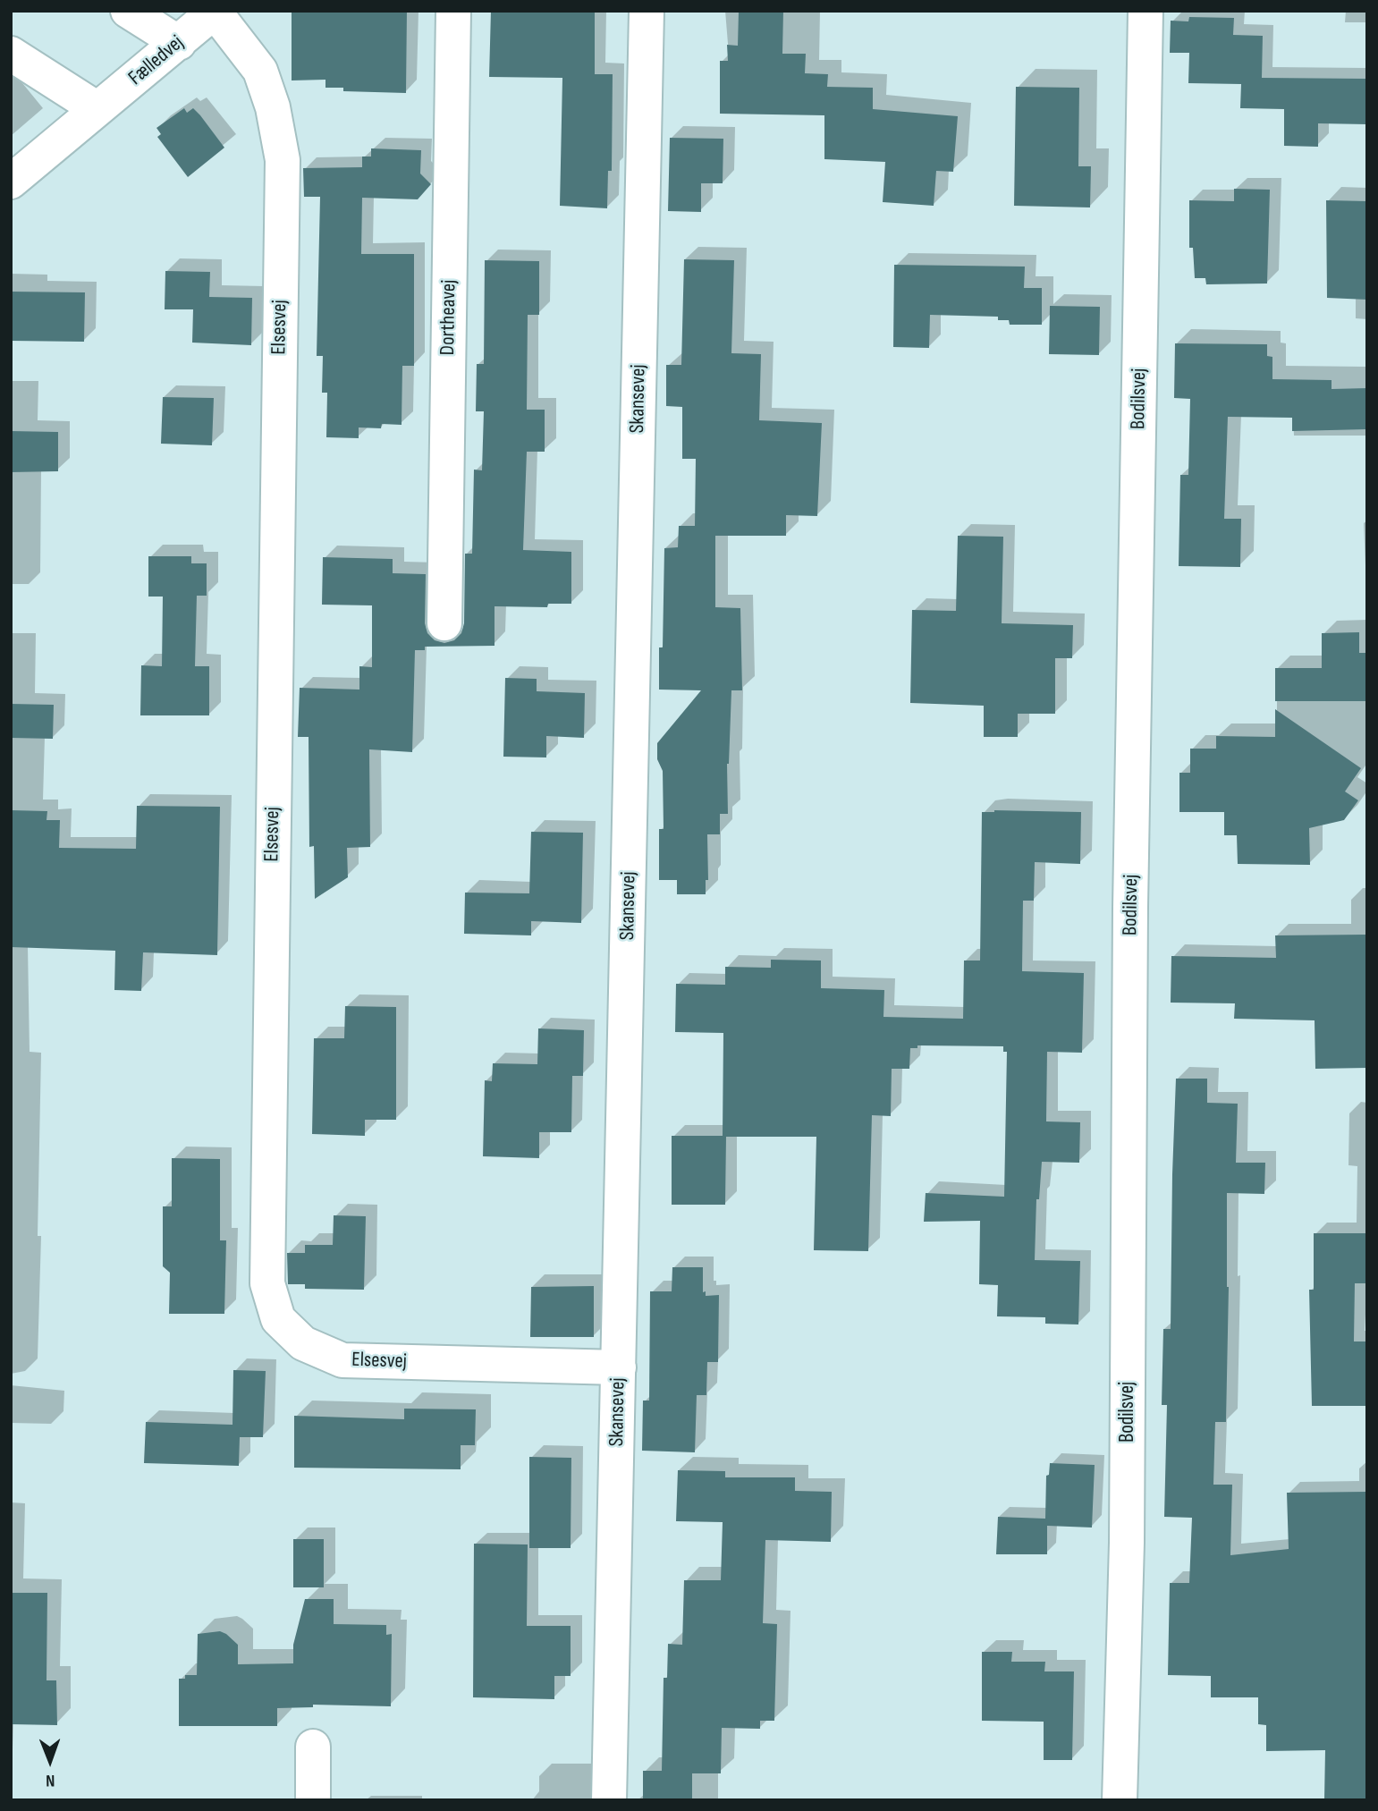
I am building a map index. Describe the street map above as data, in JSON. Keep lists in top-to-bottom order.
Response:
{
  "streets": {
    "street": [
      "Fælledvej",
      "Dortheavej",
      "Elsesvej",
      "Skansevej",
      "Bodilsvej"
    ]
  },
  "crossings": [
    ["Fælledvej", "Elsesvej"],
    ["Elsesvej", "Skansevej"]
  ],
  "north": "bottom"
}
